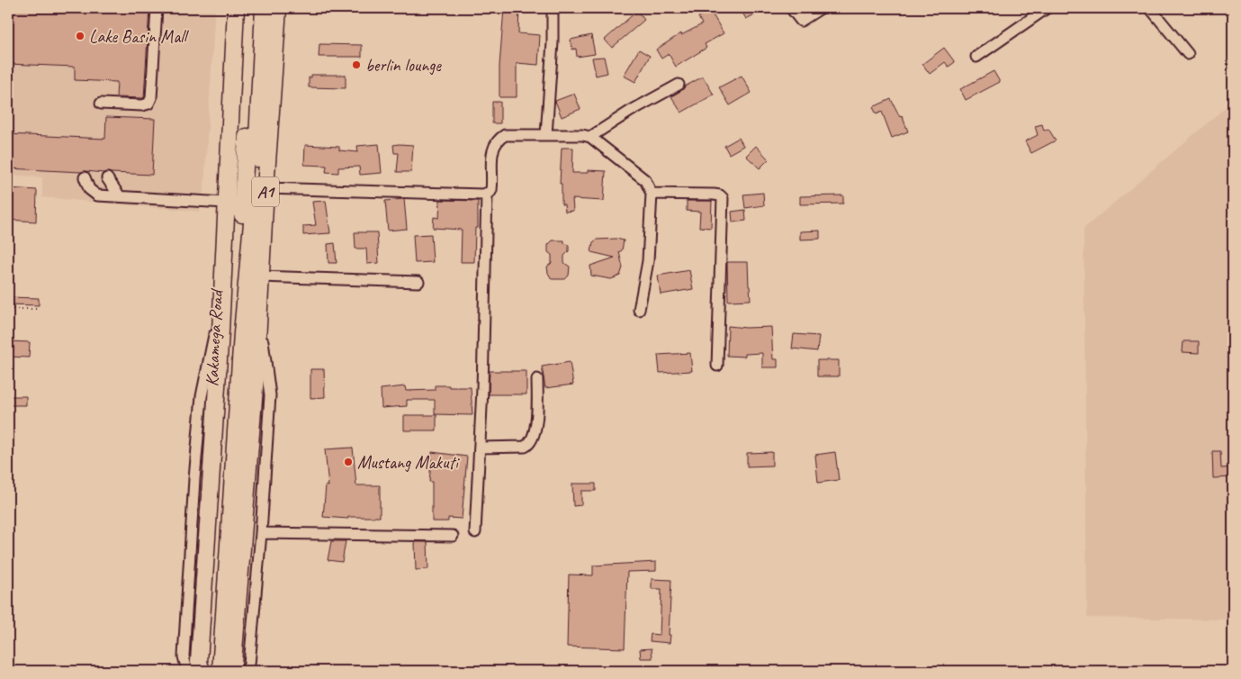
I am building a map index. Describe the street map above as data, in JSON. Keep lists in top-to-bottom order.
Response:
{
  "streets": {
    "highway": ["A1", "Kakamega Road"]
  },
  "places": ["Lake Basin Mall", "berlin lounge", "Mustang Makuti"]
}
